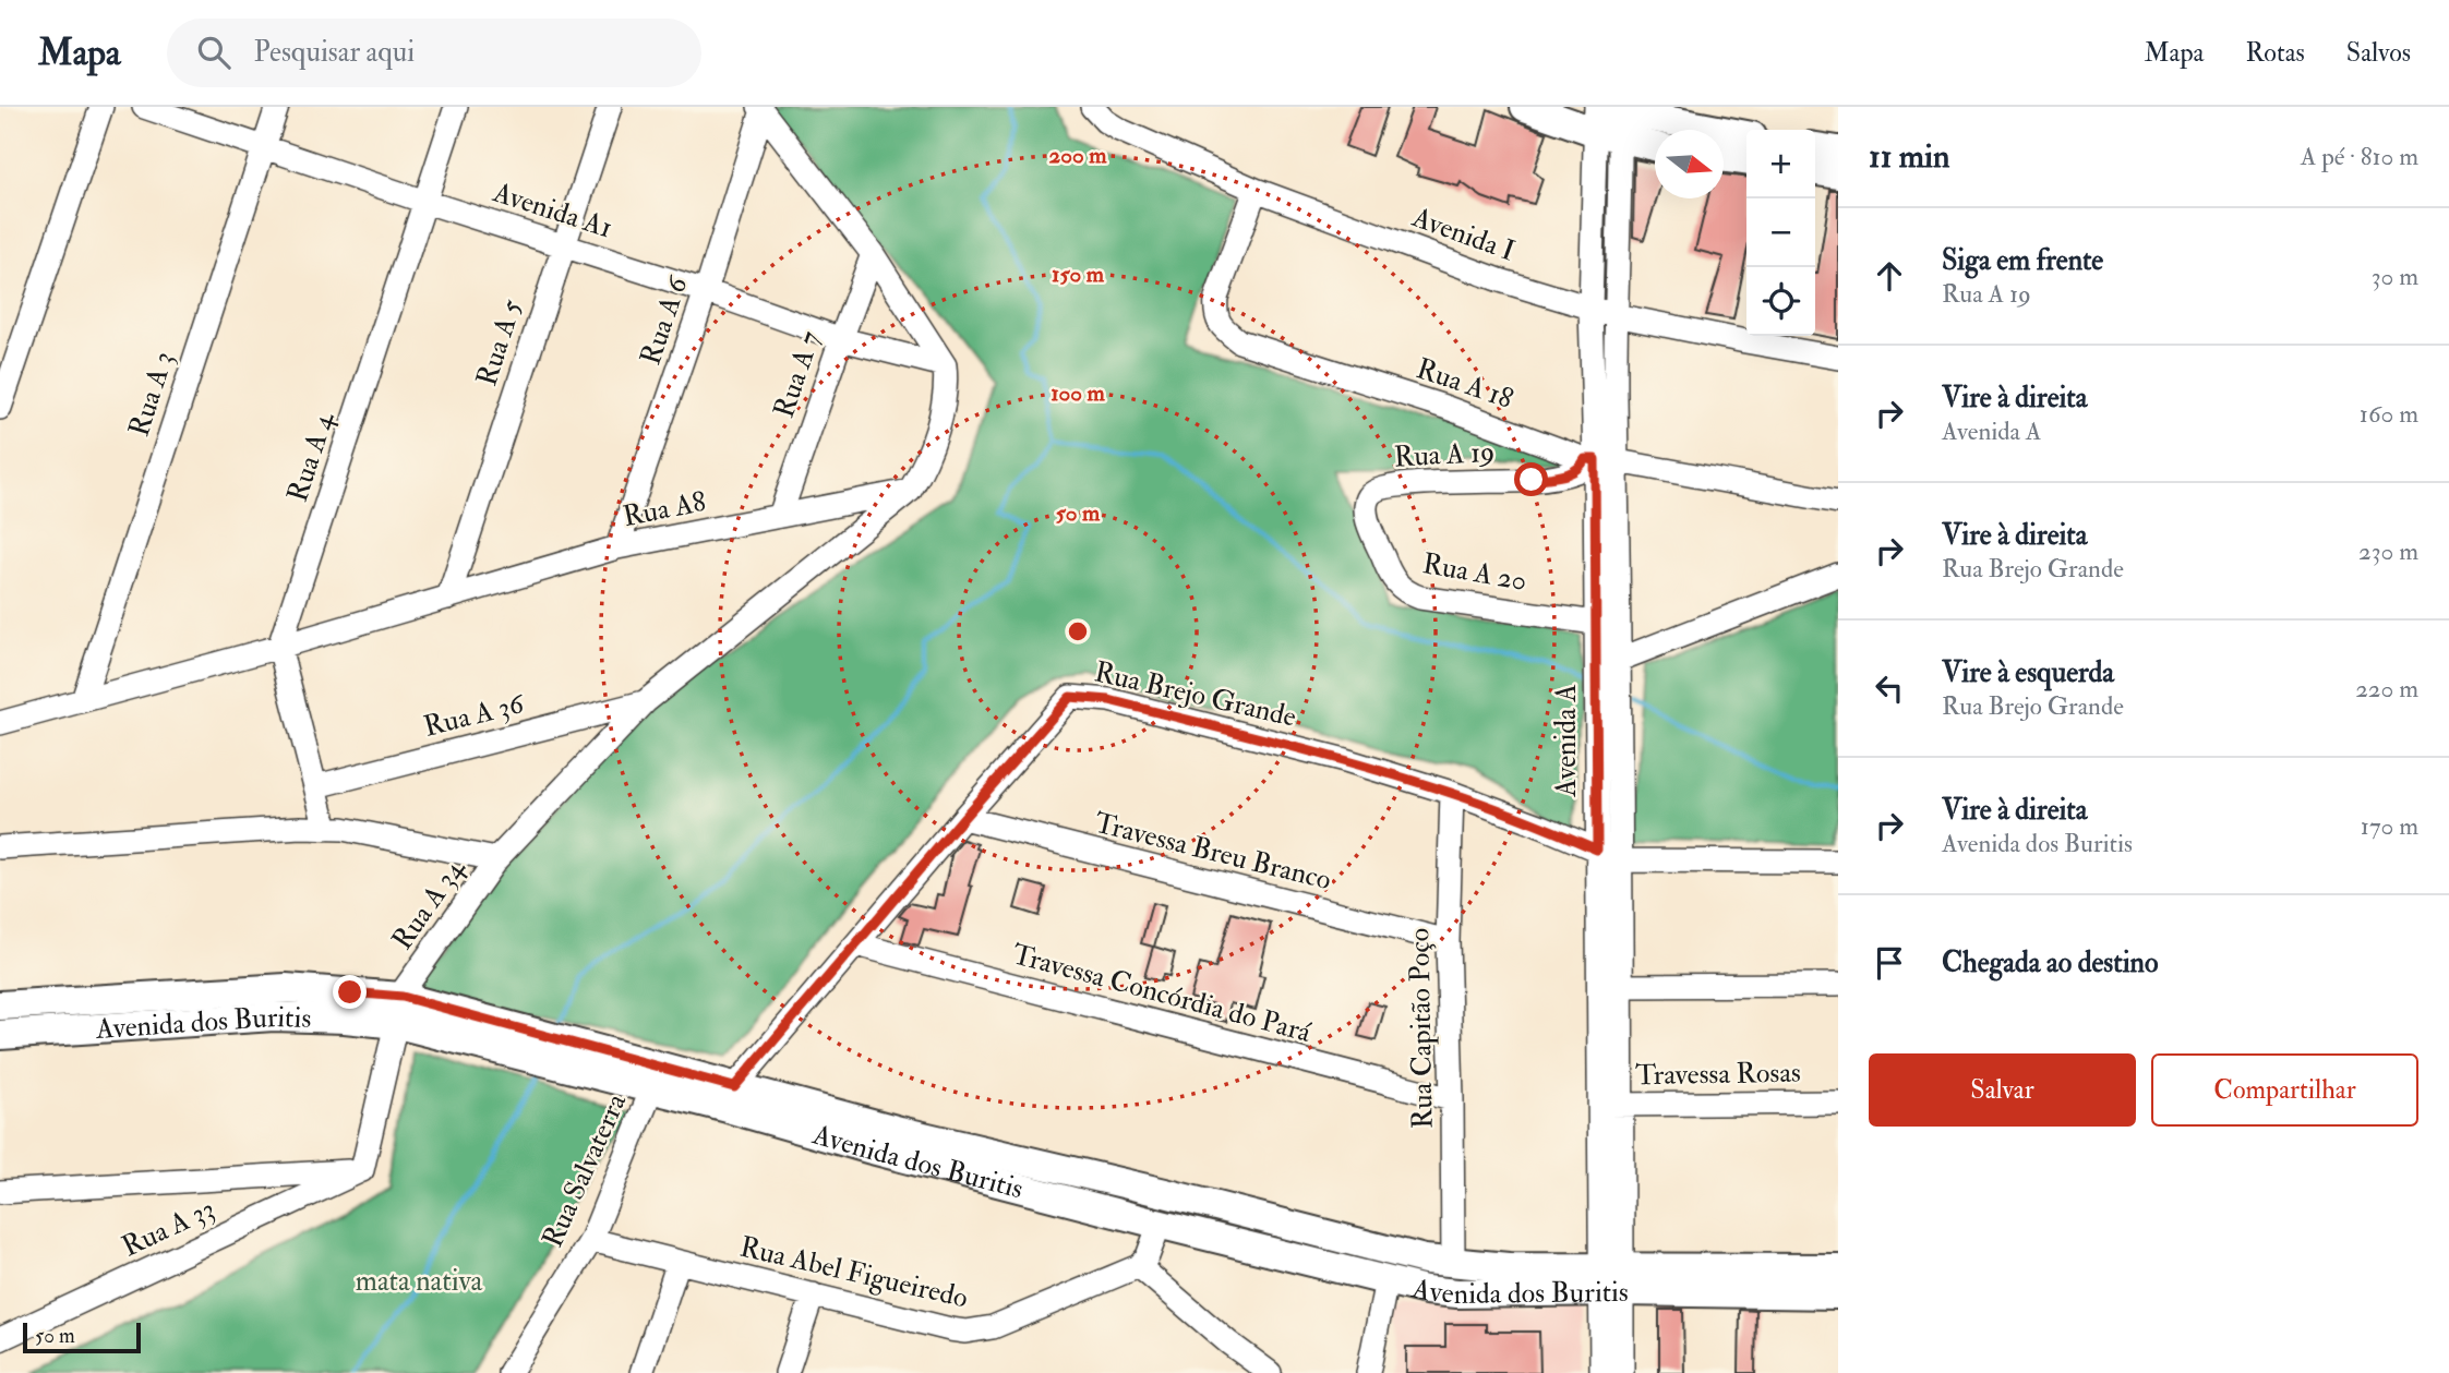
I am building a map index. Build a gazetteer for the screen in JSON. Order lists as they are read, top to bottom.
{
  "streets": {
    "main road": ["Avenida dos Buritis"],
    "street": [
      "Avenida A1",
      "Avenida I",
      "Rua A 6",
      "Rua A 5",
      "Rua A 7",
      "Rua A 18",
      "Rua A 3",
      "Rua A 19",
      "Rua A 4",
      "Rua A8",
      "Rua A 20",
      "Rua Brejo Grande",
      "Rua A 36",
      "Avenida A",
      "Travessa Breu Branco",
      "Rua A 34",
      "Travessa Concórdia do Pará",
      "Rua Capitão Poço",
      "Travessa Rosas",
      "Rua Salvaterra",
      "Rua A 33",
      "Rua Abel Figueiredo"
    ]
  },
  "crossings": [
    ["Avenida A1", "Rua A 6"],
    ["Avenida A1", "Rua A 5"],
    ["Avenida A1", "Rua A 7"],
    ["Avenida A1", "Rua A 3"],
    ["Avenida A1", "Rua A 4"],
    ["Avenida I", "Rua A 18"],
    ["Avenida I", "Avenida A"],
    ["Rua A 6", "Rua A8"],
    ["Rua A 5", "Rua A8"],
    ["Rua A 7", "Rua A8"],
    ["Rua A 18", "Rua A 19"],
    ["Rua A 18", "Avenida A"],
    ["Rua A 3", "Rua A8"],
    ["Rua A 19", "Rua A 20"],
    ["Rua A 19", "Avenida A"],
    ["Rua A 4", "Rua A8"],
    ["Rua A8", "Rua A 34"],
    ["Rua A 20", "Avenida A"],
    ["Rua Brejo Grande", "Avenida A"],
    ["Rua Brejo Grande", "Travessa Breu Branco"],
    ["Rua Brejo Grande", "Travessa Concórdia do Pará"],
    ["Rua Brejo Grande", "Avenida dos Buritis"],
    ["Rua Brejo Grande", "Rua Capitão Poço"],
    ["Rua A 36", "Rua A 34"],
    ["Avenida A", "Avenida dos Buritis"],
    ["Avenida A", "Travessa Rosas"],
    ["Travessa Breu Branco", "Rua Capitão Poço"],
    ["Rua A 34", "Avenida dos Buritis"],
    ["Rua A 34", "Rua A 33"],
    ["Travessa Concórdia do Pará", "Rua Capitão Poço"],
    ["Avenida dos Buritis", "Rua Capitão Poço"],
    ["Avenida dos Buritis", "Rua Salvaterra"],
    ["Rua Salvaterra", "Rua Abel Figueiredo"]
  ],
  "parks": ["mata nativa"],
  "scale_bar": "50 m",
  "north": "right",
  "page": {
    "header": "Mapa",
    "search": "Pesquisar aqui",
    "nav": ["Mapa", "Rotas", "Salvos"],
    "heading": ["11 min", "A pé · 810 m"],
    "map_buttons": ["+", "−"],
    "list": [
      ["Siga em frente", "Rua A 19", "30 m"],
      ["Vire à direita", "Avenida A", "160 m"],
      ["Vire à direita", "Rua Brejo Grande", "230 m"],
      ["Vire à esquerda", "Rua Brejo Grande", "220 m"],
      ["Vire à direita", "Avenida dos Buritis", "170 m"],
      "Chegada ao destino"
    ],
    "buttons": ["Salvar", "Compartilhar"],
    "scale": "50 m"
  },
  "rings": [
    "200 m",
    "150 m",
    "100 m",
    "50 m"
  ]
}
